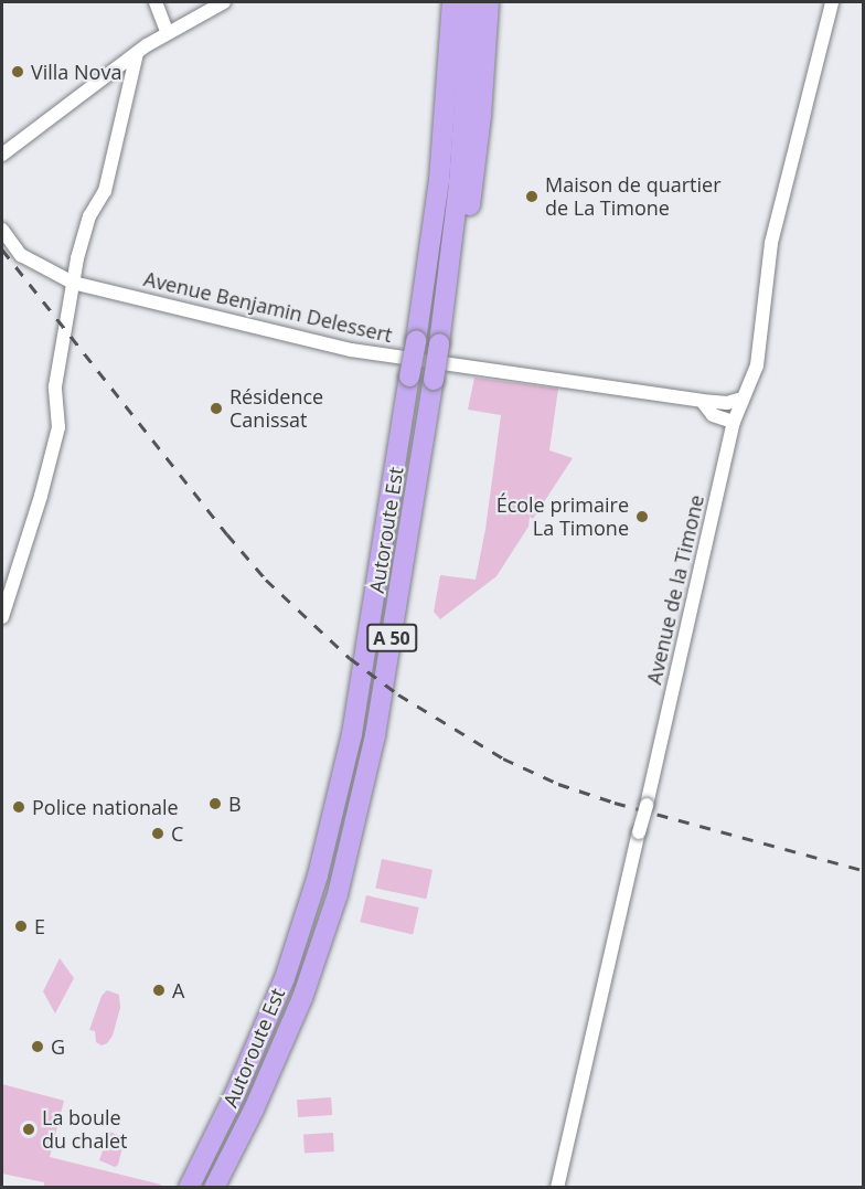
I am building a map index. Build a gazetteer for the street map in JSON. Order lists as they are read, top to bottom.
{
  "streets": {
    "highway": ["Autoroute Est", "A 50"],
    "street": ["Avenue Benjamin Delessert", "Avenue de la Timone"]
  },
  "crossings": [
    ["Avenue Benjamin Delessert", "Avenue de la Timone"]
  ],
  "places": [
    "Villa Nova",
    "Maison de quartier de La Timone",
    "Résidence Canissat",
    "École primaire La Timone",
    "B",
    "Police nationale",
    "C",
    "E",
    "A",
    "G",
    "La boule du chalet"
  ]
}
